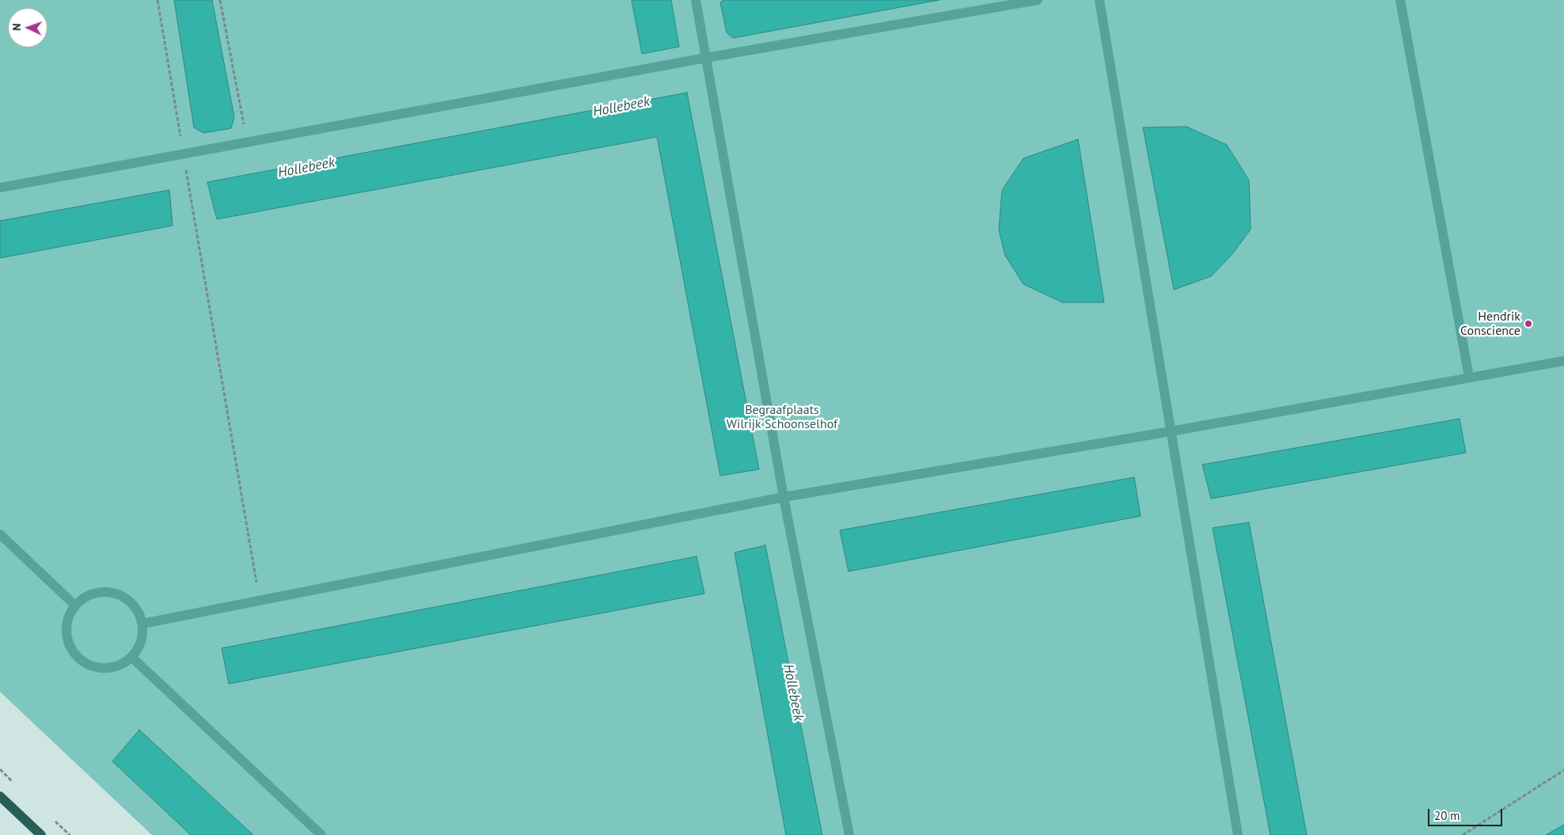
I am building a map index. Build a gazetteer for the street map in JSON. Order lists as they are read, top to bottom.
{
  "water": ["Hollebeek"],
  "parks": ["Begraafplaats Wilrijk Schoonselhof"],
  "places": ["Hendrik Conscience"],
  "scale_bar": "20 m",
  "north": "left"
}
